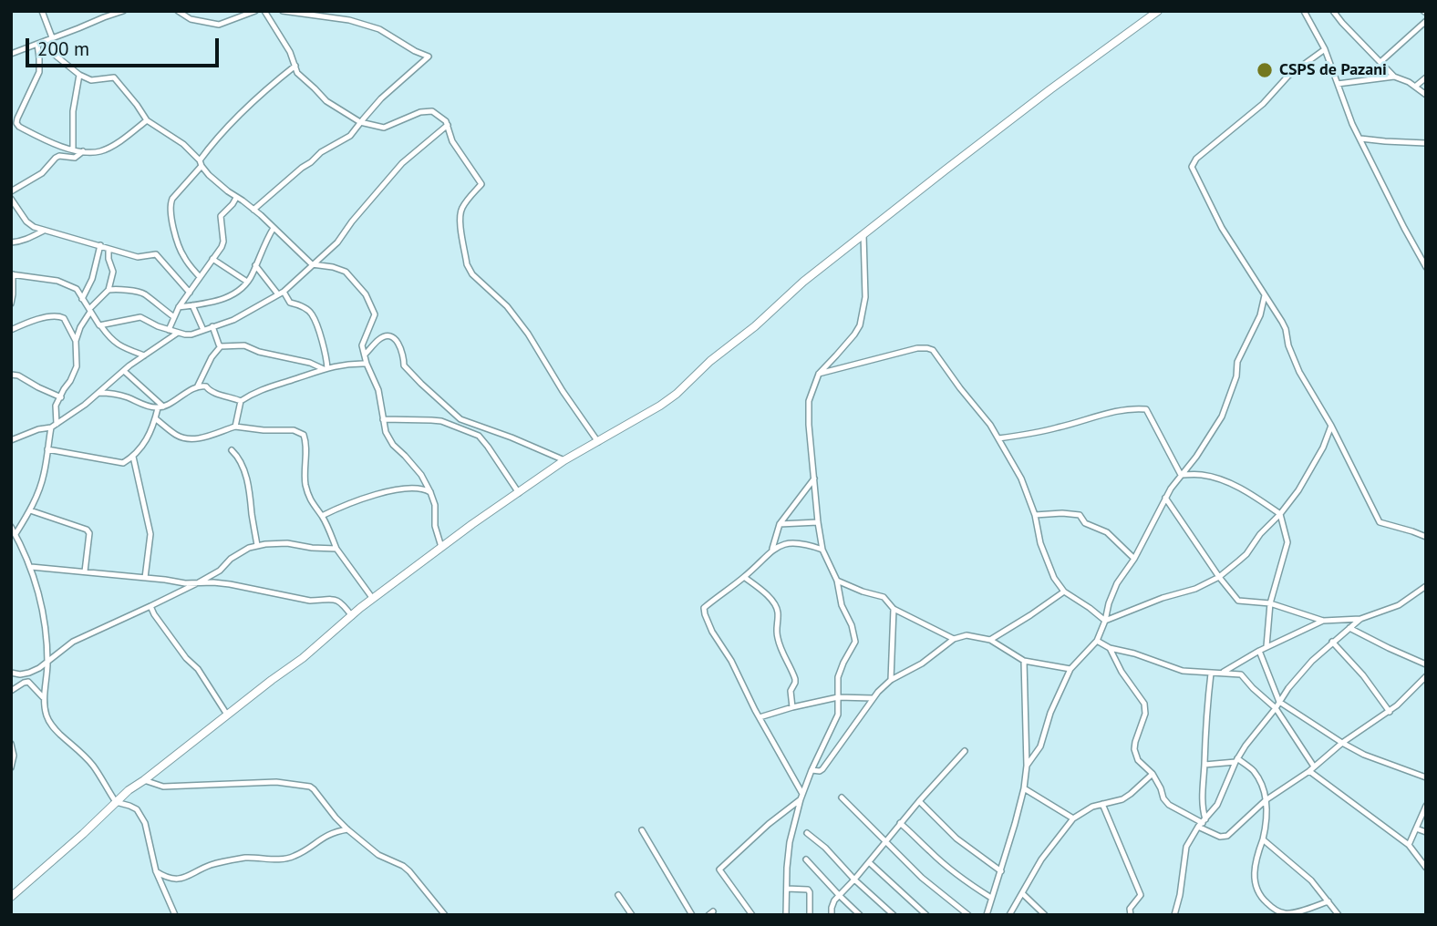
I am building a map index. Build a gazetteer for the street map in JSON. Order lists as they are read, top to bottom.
{
  "places": ["CSPS de Pazani"],
  "scale_bar": "200 m"
}
